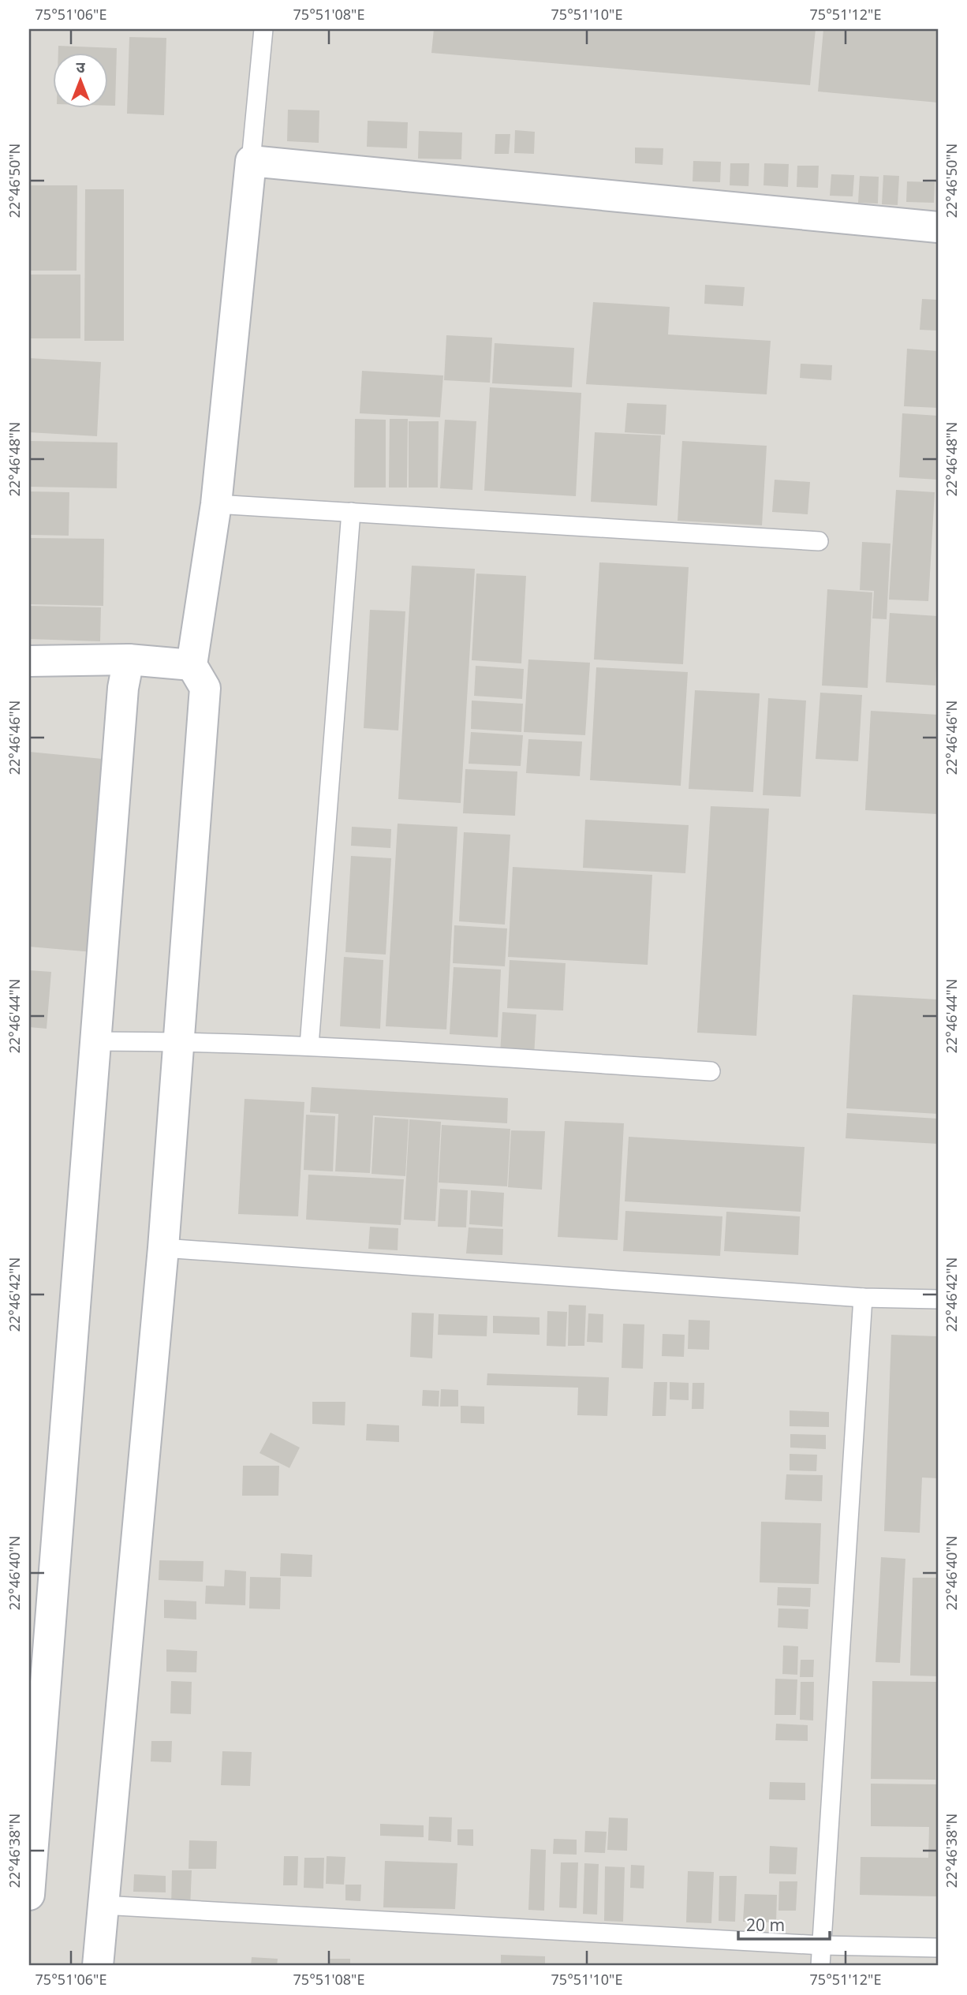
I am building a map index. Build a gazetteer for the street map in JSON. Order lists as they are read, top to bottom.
{
  "scale_bar": "20 m",
  "north": "top",
  "coordinates": [
    "75°51'06\"E",
    "75°51'08\"E",
    "75°51'10\"E",
    "75°51'12\"E",
    "22°46'50\"N",
    "22°46'48\"N",
    "22°46'46\"N",
    "22°46'44\"N",
    "22°46'42\"N",
    "22°46'40\"N",
    "22°46'38\"N"
  ]
}
